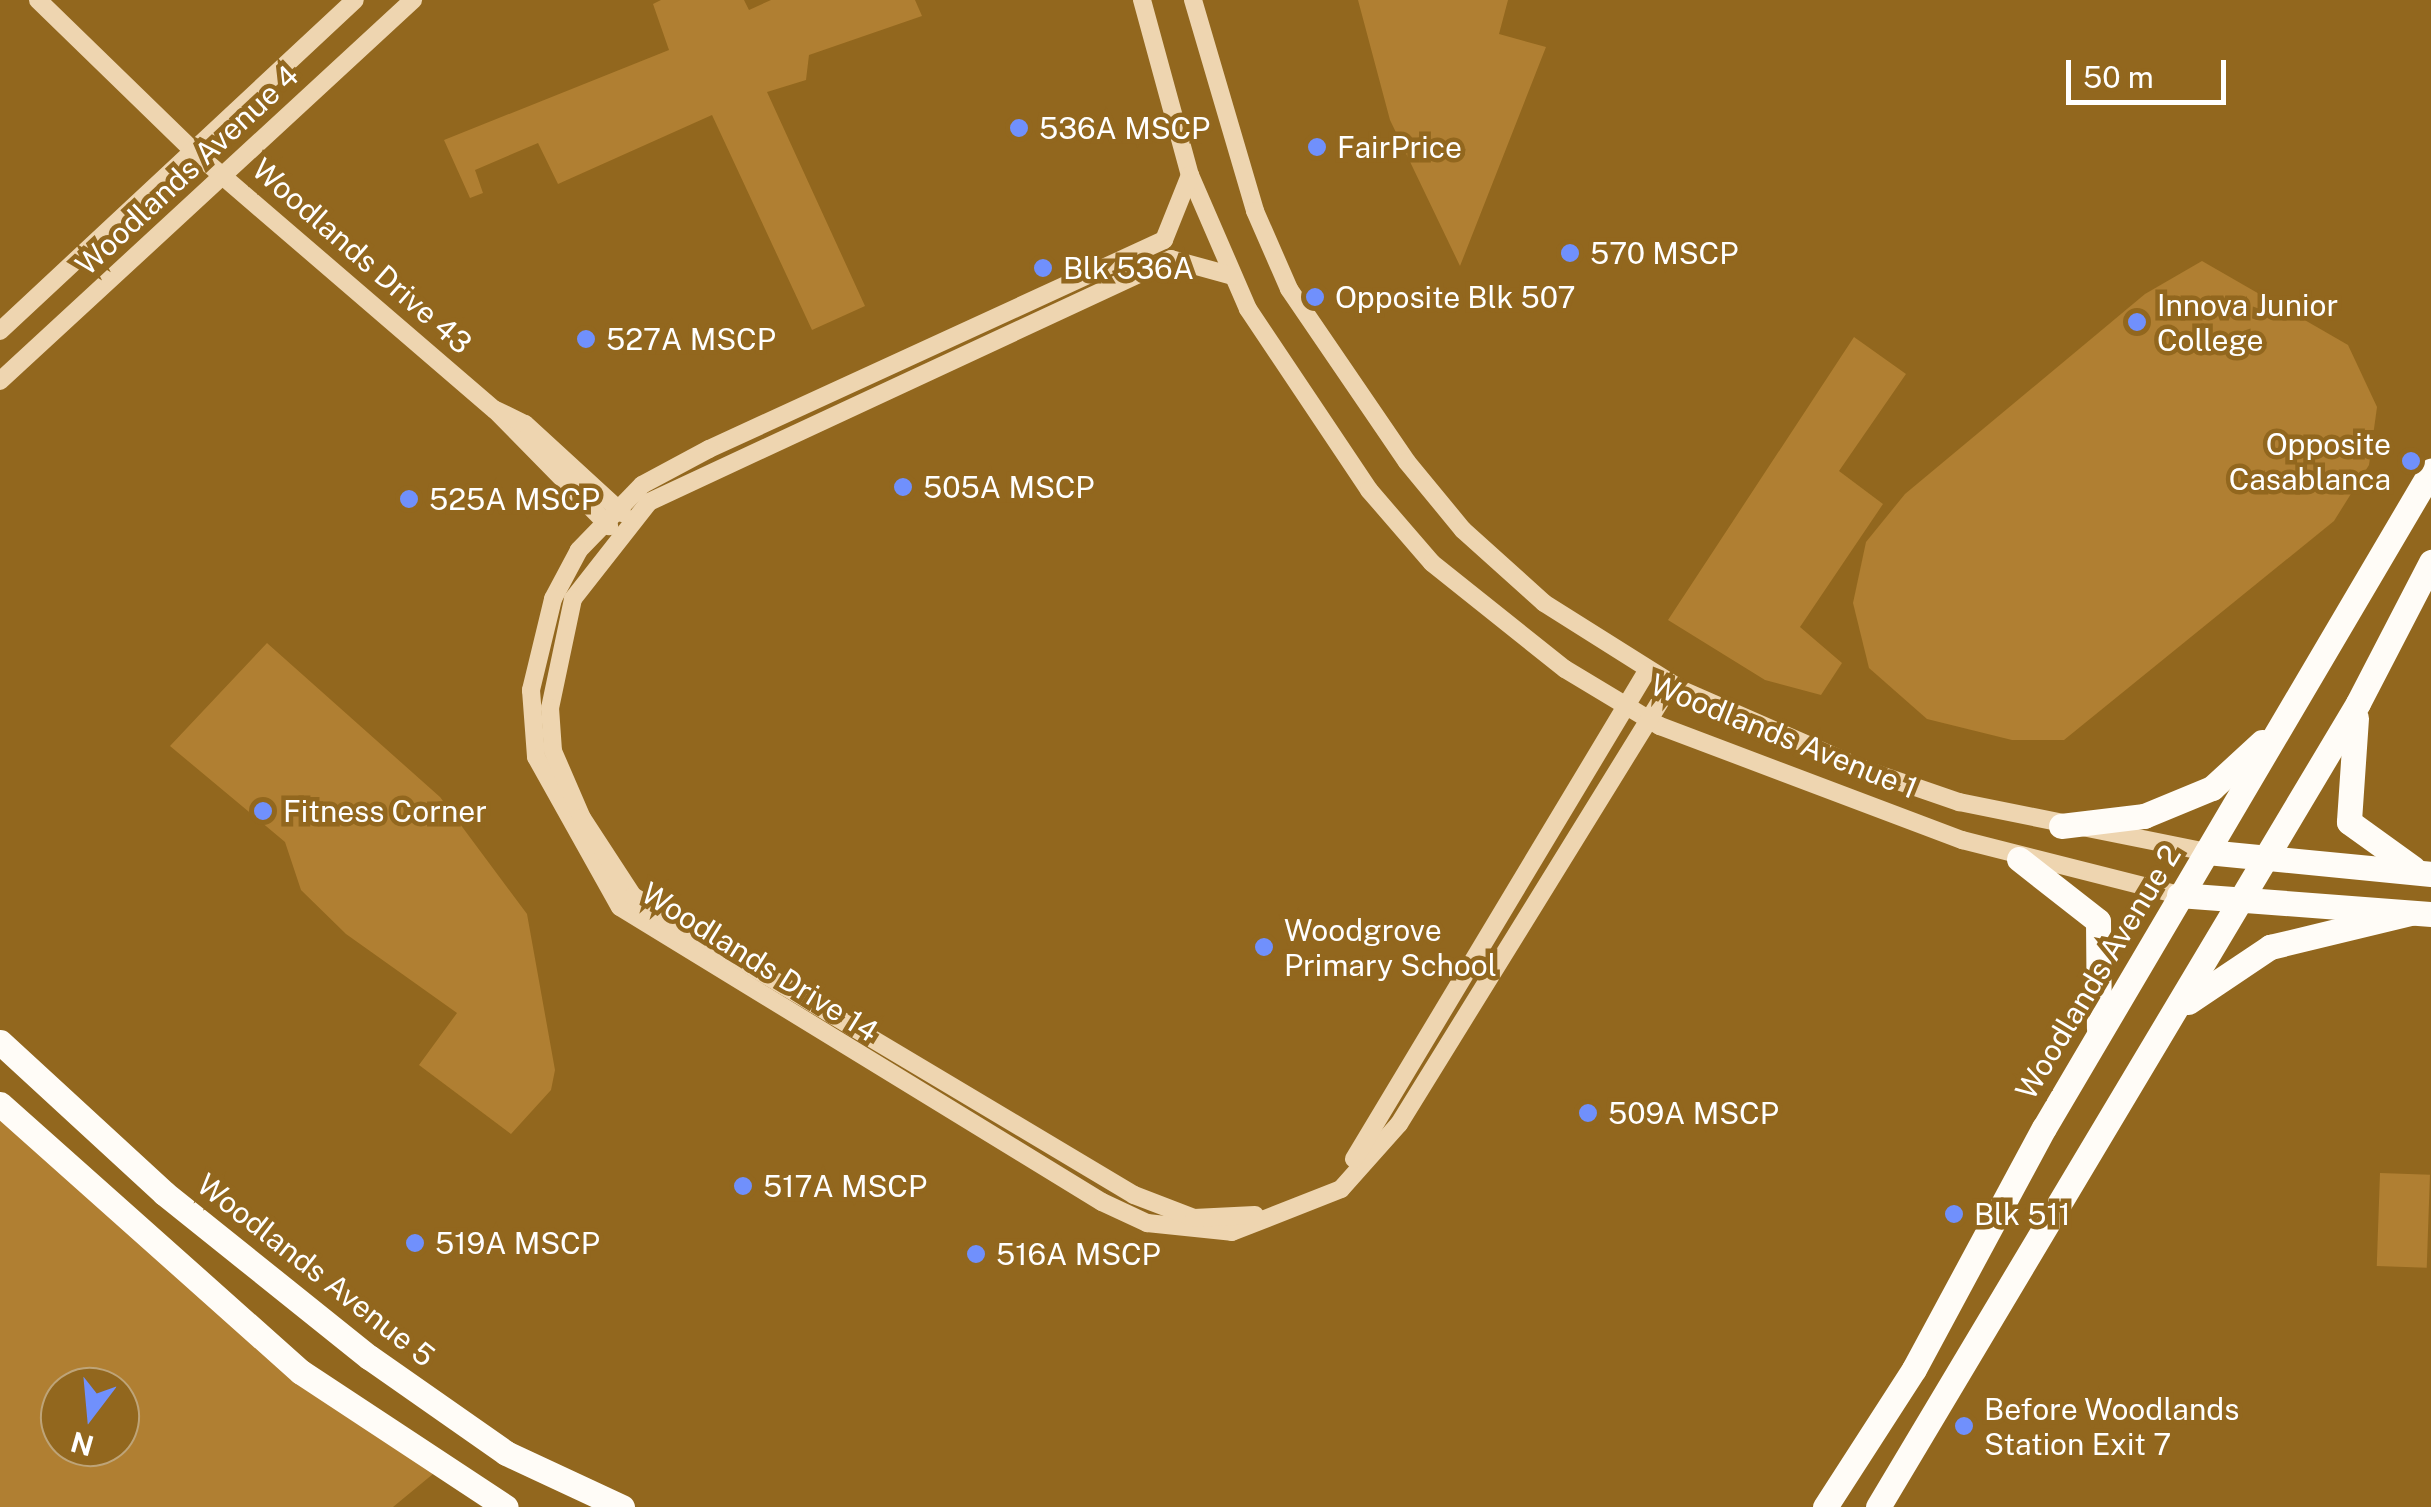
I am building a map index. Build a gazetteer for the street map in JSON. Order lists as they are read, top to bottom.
{
  "streets": {
    "main road": ["Woodlands Avenue 1", "Woodlands Avenue 2", "Woodlands Avenue 5"],
    "street": ["Woodlands Avenue 4", "Woodlands Drive 43", "Woodlands Drive 14"]
  },
  "crossings": [
    ["Woodlands Avenue 4", "Woodlands Drive 43"],
    ["Woodlands Drive 43", "Woodlands Drive 14"],
    ["Woodlands Avenue 1", "Woodlands Drive 14"],
    ["Woodlands Avenue 1", "Woodlands Avenue 2"]
  ],
  "places": [
    "536A MSCP",
    "FairPrice",
    "570 MSCP",
    "Blk 536A",
    "Opposite Blk 507",
    "Innova Junior College",
    "527A MSCP",
    "Opposite Casablanca",
    "505A MSCP",
    "525A MSCP",
    "Fitness Corner",
    "Woodgrove Primary School",
    "509A MSCP",
    "517A MSCP",
    "Blk 511",
    "519A MSCP",
    "516A MSCP",
    "Before Woodlands Station Exit 7"
  ],
  "scale_bar": "50 m",
  "north": "bottom"
}
